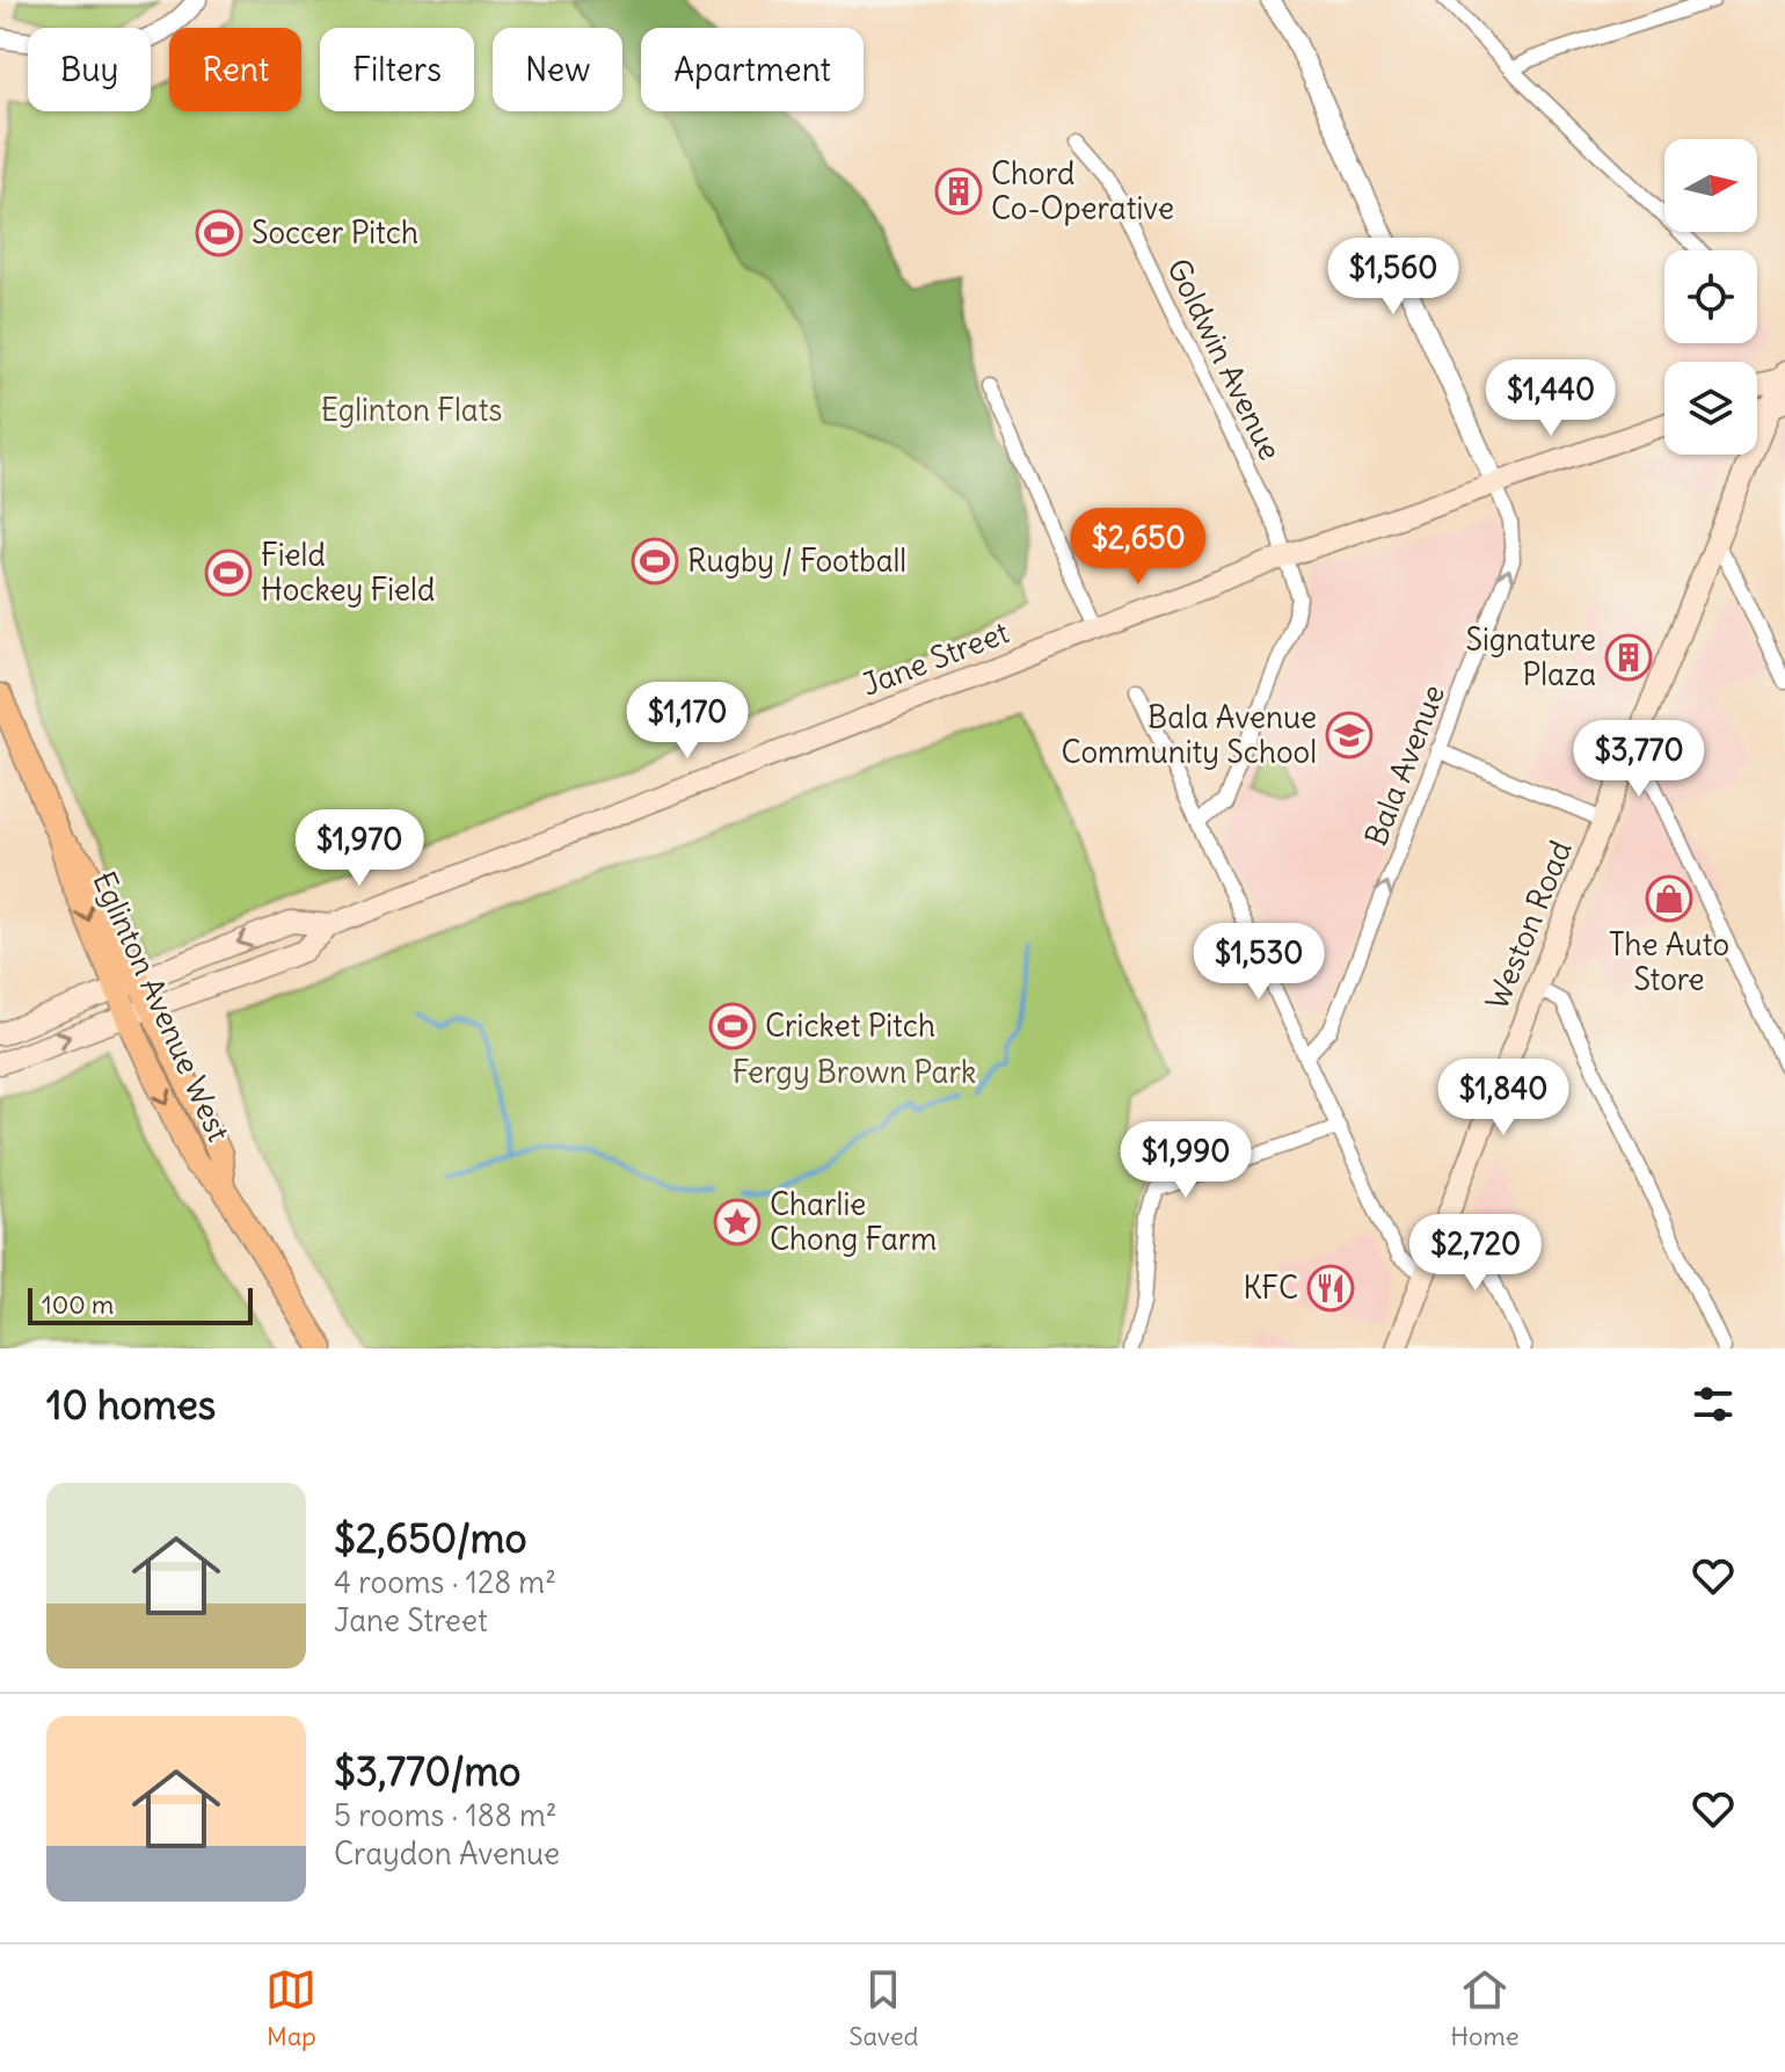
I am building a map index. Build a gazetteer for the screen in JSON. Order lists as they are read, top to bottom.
{
  "streets": {
    "main road": ["Jane Street", "Weston Road", "Eglinton Avenue West"],
    "street": ["Goldwin Avenue", "Bala Avenue"]
  },
  "crossings": [
    ["Goldwin Avenue", "Jane Street"],
    ["Jane Street", "Bala Avenue"],
    ["Jane Street", "Eglinton Avenue West"]
  ],
  "one_way": ["Bala Avenue"],
  "parks": ["Eglinton Flats", "Fergy Brown Park"],
  "places": {
    "building": ["Chord Co-Operative", "Signature Plaza"],
    "sports": [
      "Soccer Pitch",
      "Rugby / Football",
      "Field Hockey Field",
      "Cricket Pitch"
    ],
    "school or university": ["Bala Avenue Community School"],
    "shop": ["The Auto Store"],
    "place": ["Charlie Chong Farm"],
    "restaurant": ["KFC"]
  },
  "scale_bar": "100 m",
  "north": "right",
  "page": {
    "chip": [
      "Buy",
      "Rent",
      "Filters",
      "New",
      "Apartment"
    ],
    "price": [
      "$1,560",
      "$1,440",
      "$2,650",
      "$1,170",
      "$3,770",
      "$1,970",
      "$1,530",
      "$1,840",
      "$1,990",
      "$2,720"
    ],
    "scale": "100 m",
    "heading": "10 homes",
    "list": [
      {
        "name": "$2,650/mo",
        "note": "4 rooms · 128 m² · Jane Street"
      },
      {
        "name": "$3,770/mo",
        "note": "5 rooms · 188 m² · Craydon Avenue"
      }
    ],
    "tabs": ["Map", "Saved", "Home"]
  }
}
